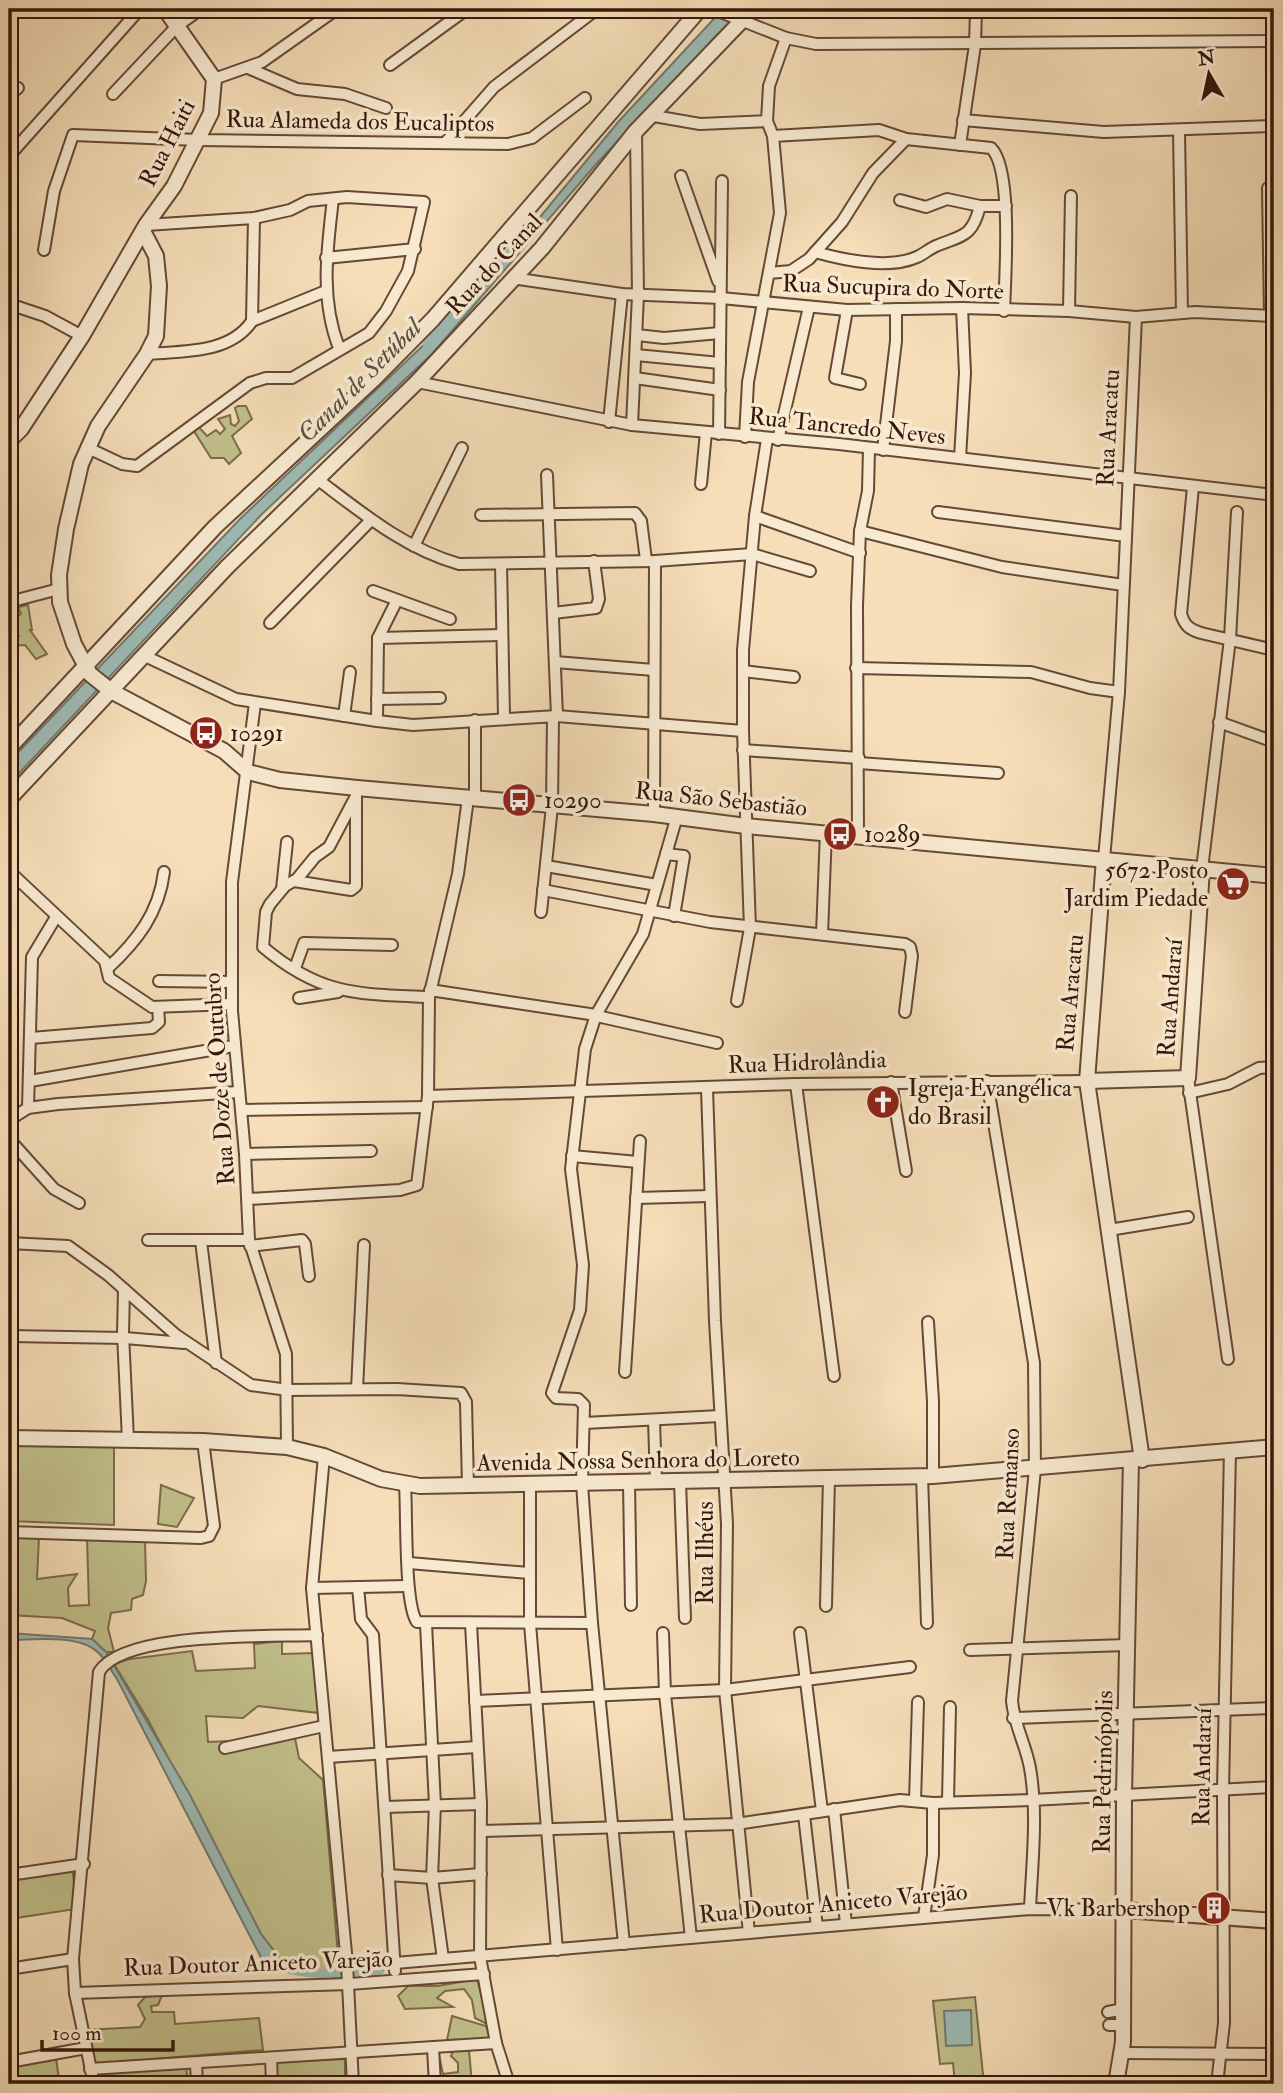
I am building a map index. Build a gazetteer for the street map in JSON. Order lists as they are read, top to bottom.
{
  "streets": {
    "street": [
      "Rua Alameda dos Eucaliptos",
      "Rua Haiti",
      "Rua do Canal",
      "Rua Sucupira do Norte",
      "Rua Tancredo Neves",
      "Rua Aracatu",
      "Rua São Sebastião",
      "Rua Andaraí",
      "Rua Hidrolândia",
      "Rua Doze de Outubro",
      "Avenida Nossa Senhora do Loreto",
      "Rua Remanso",
      "Rua Ilhéus",
      "Rua Pedrinópolis",
      "Rua Doutor Aniceto Varejão"
    ]
  },
  "crossings": [
    ["Rua Alameda dos Eucaliptos", "Rua Haiti"],
    ["Rua do Canal", "Rua Sucupira do Norte"],
    ["Rua do Canal", "Rua Tancredo Neves"],
    ["Rua do Canal", "Rua São Sebastião"],
    ["Rua Sucupira do Norte", "Rua Aracatu"],
    ["Rua Tancredo Neves", "Rua Aracatu"],
    ["Rua Aracatu", "Rua São Sebastião"],
    ["Rua Aracatu", "Rua Hidrolândia"],
    ["Rua Aracatu", "Avenida Nossa Senhora do Loreto"],
    ["Rua Aracatu", "Rua Pedrinópolis"],
    ["Rua São Sebastião", "Rua Andaraí"],
    ["Rua São Sebastião", "Rua Doze de Outubro"],
    ["Rua Andaraí", "Rua Hidrolândia"],
    ["Rua Andaraí", "Avenida Nossa Senhora do Loreto"],
    ["Rua Andaraí", "Rua Doutor Aniceto Varejão"],
    ["Rua Hidrolândia", "Rua Doze de Outubro"],
    ["Rua Hidrolândia", "Rua Remanso"],
    ["Rua Hidrolândia", "Rua Ilhéus"],
    ["Rua Doze de Outubro", "Avenida Nossa Senhora do Loreto"],
    ["Avenida Nossa Senhora do Loreto", "Rua Remanso"],
    ["Avenida Nossa Senhora do Loreto", "Rua Ilhéus"],
    ["Avenida Nossa Senhora do Loreto", "Rua Pedrinópolis"],
    ["Rua Remanso", "Rua Doutor Aniceto Varejão"],
    ["Rua Ilhéus", "Rua Doutor Aniceto Varejão"],
    ["Rua Pedrinópolis", "Rua Doutor Aniceto Varejão"]
  ],
  "water": ["Canal de Setúbal"],
  "places": {
    "bus stop": ["10291", "10290", "10289"],
    "supermarket": ["5672 Posto Jardim Piedade"],
    "church": ["Igreja Evangélica do Brasil"],
    "building": ["Vk Barbershop"]
  },
  "scale_bar": "100 m",
  "north": "top"
}
